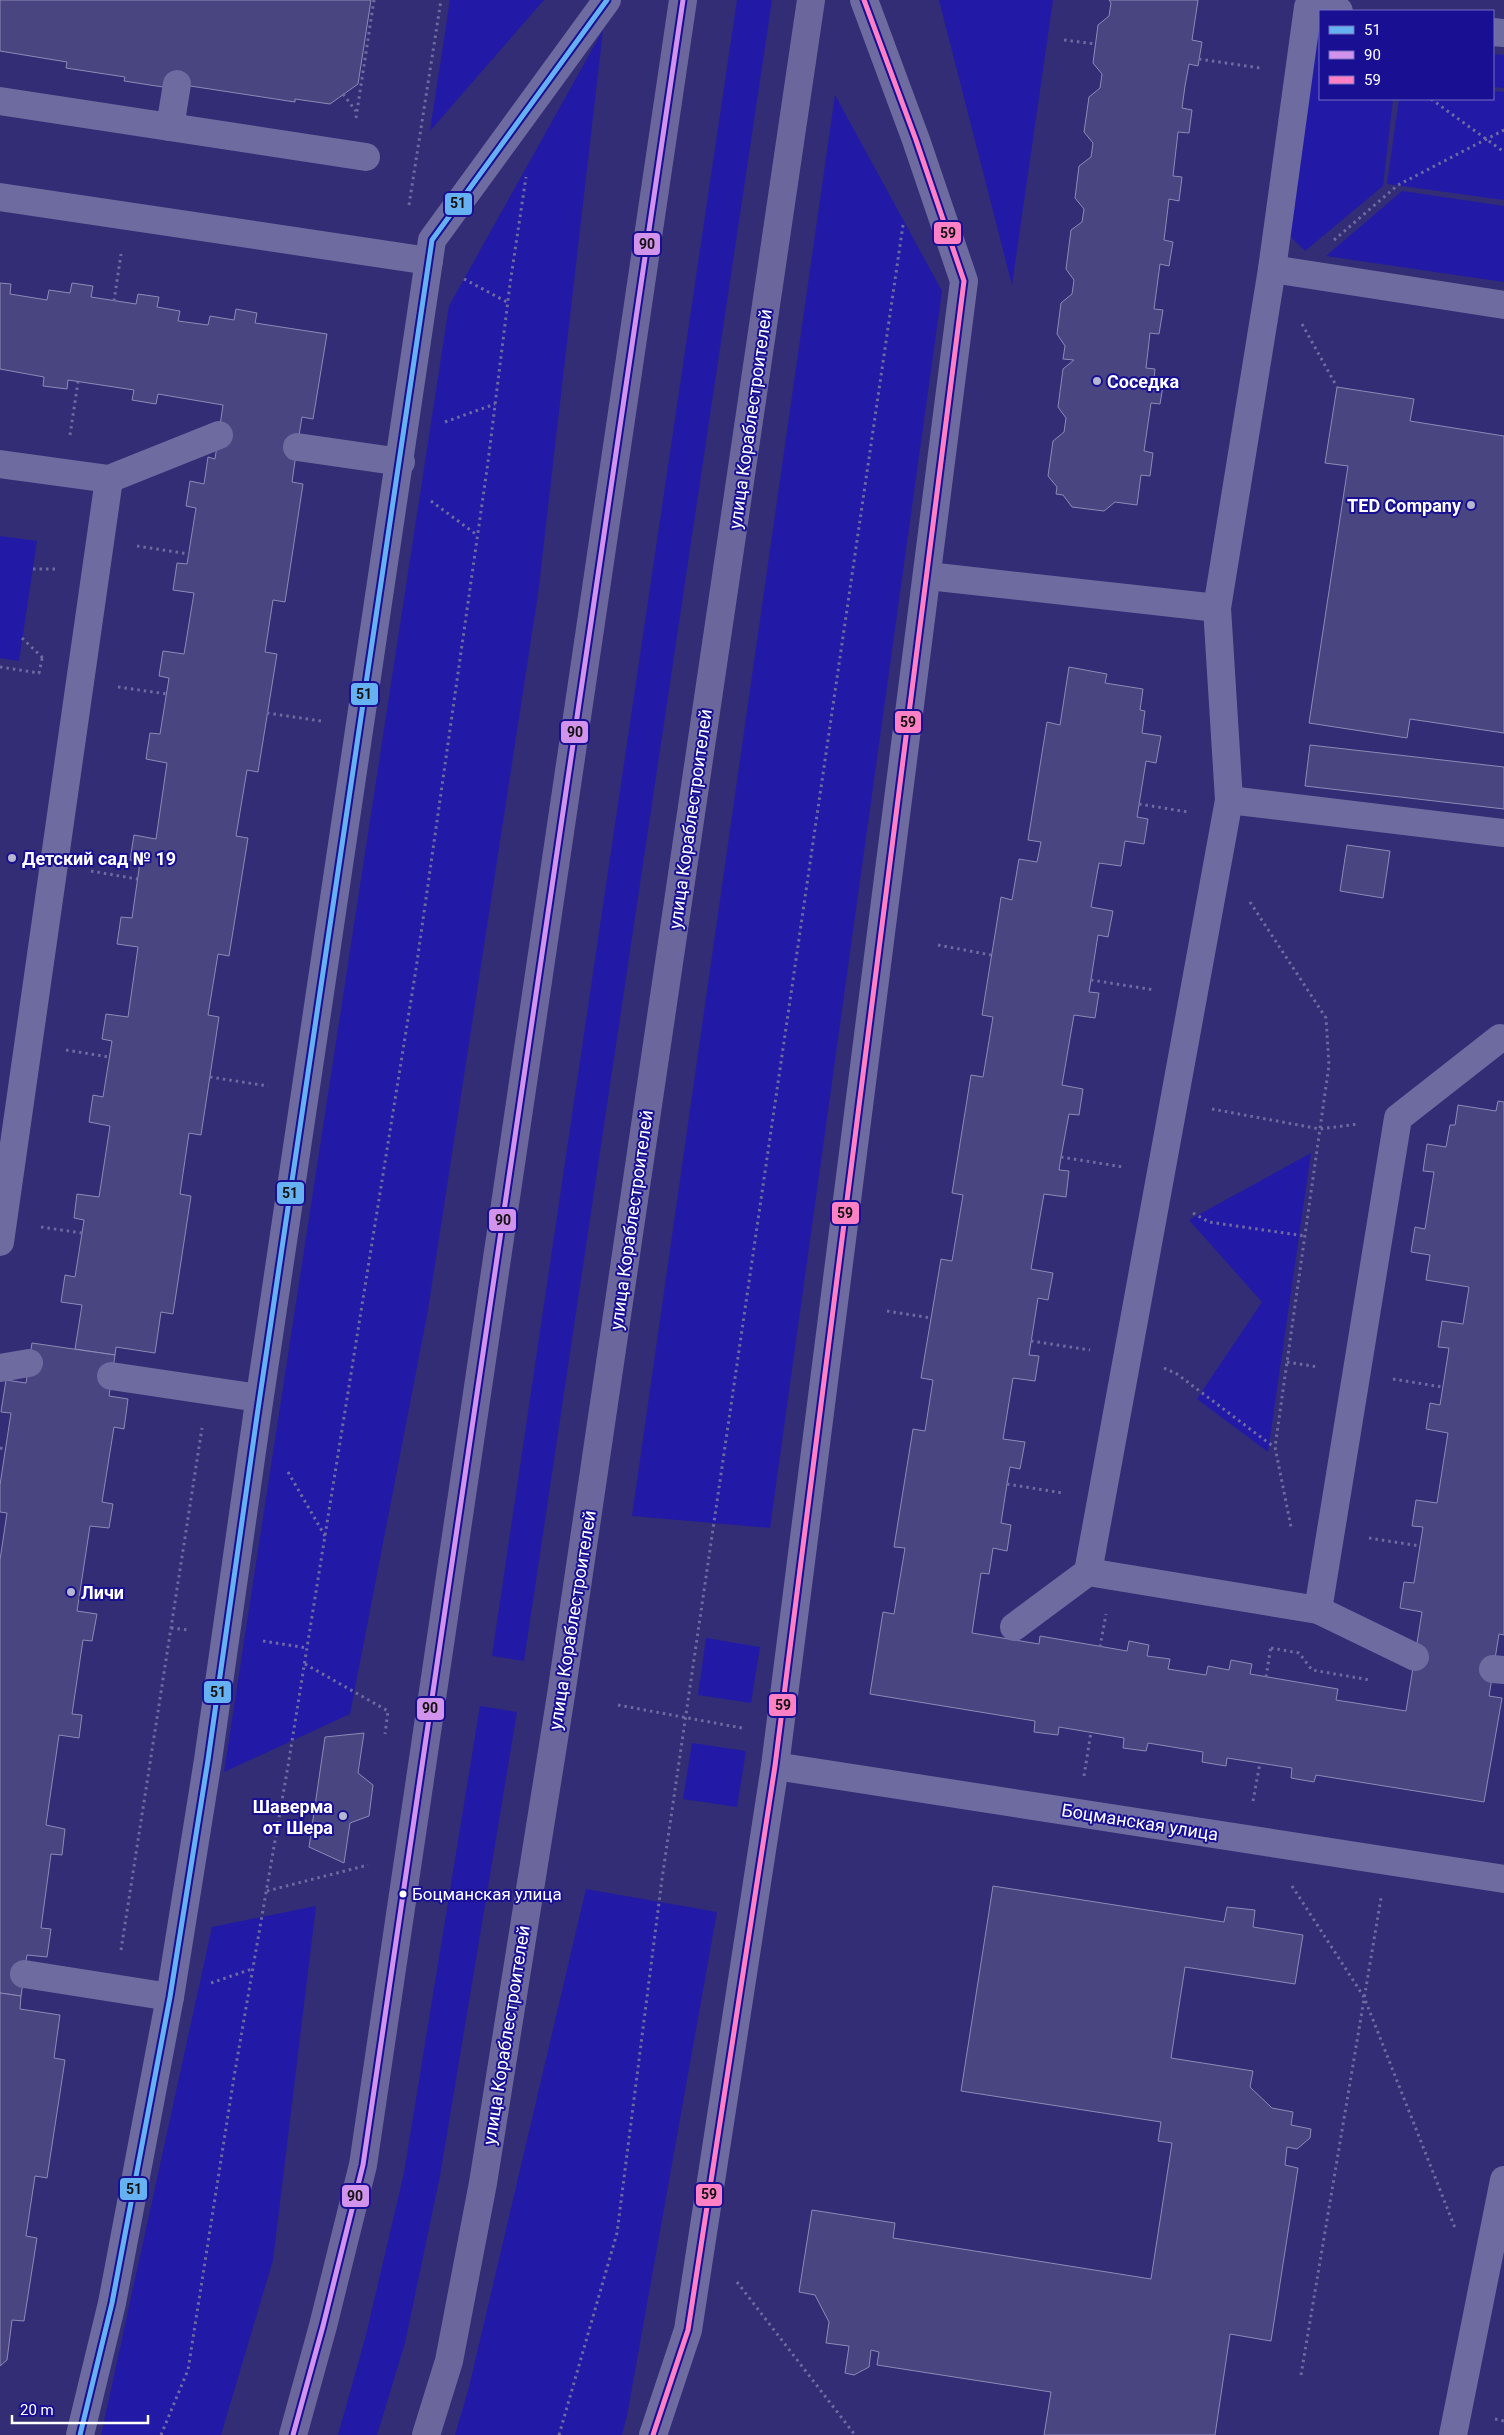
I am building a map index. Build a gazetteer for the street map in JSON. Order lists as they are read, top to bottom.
{
  "streets": {
    "main road": ["улица Кораблестроителей"],
    "street": ["Боцманская улица"]
  },
  "places": [
    "Соседка",
    "TED Company",
    "Детский сад № 19",
    "Личи",
    "Шаверма от Шера",
    "Боцманская улица"
  ],
  "lines": ["transit line 51", "transit line 90", "transit line 59"],
  "legend": ["51", "90", "59"],
  "scale_bar": "20 m"
}
